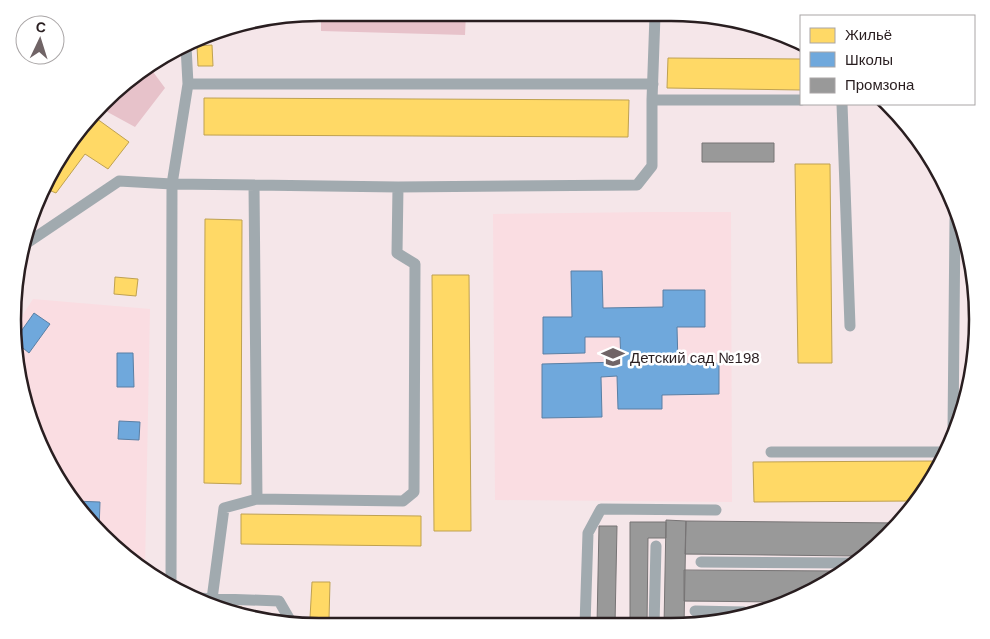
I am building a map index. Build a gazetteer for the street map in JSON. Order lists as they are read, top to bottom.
{
  "places": {
    "school or university": ["Детский сад №198"]
  },
  "legend": ["Жильё", "Школы", "Промзона"],
  "north": "top"
}
